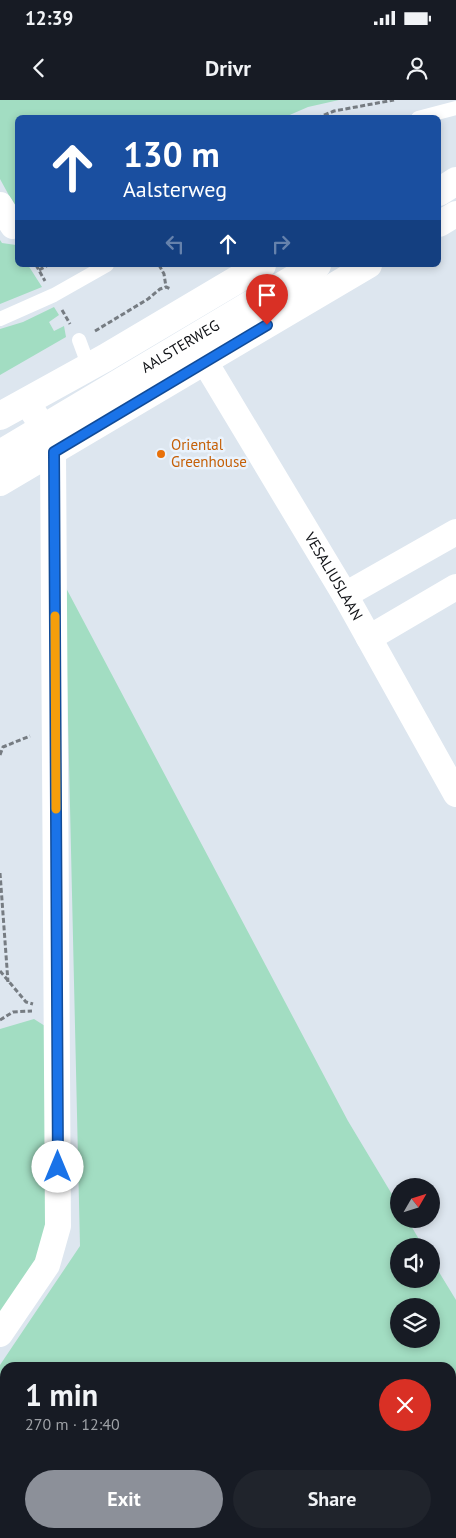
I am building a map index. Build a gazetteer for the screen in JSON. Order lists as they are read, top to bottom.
{
  "streets": {
    "main road": ["AALSTERWEG"],
    "street": ["VESALIUSLAAN"]
  },
  "crossings": [
    ["AALSTERWEG", "VESALIUSLAAN"]
  ],
  "places": ["Oriental Greenhouse"],
  "north": "top right",
  "page": {
    "status": "12:39",
    "header": "Drivr",
    "turn": ["130 m", "Aalsterweg"],
    "heading": ["1 min", "270 m · 12:40"],
    "buttons": ["Exit", "Share"]
  }
}
